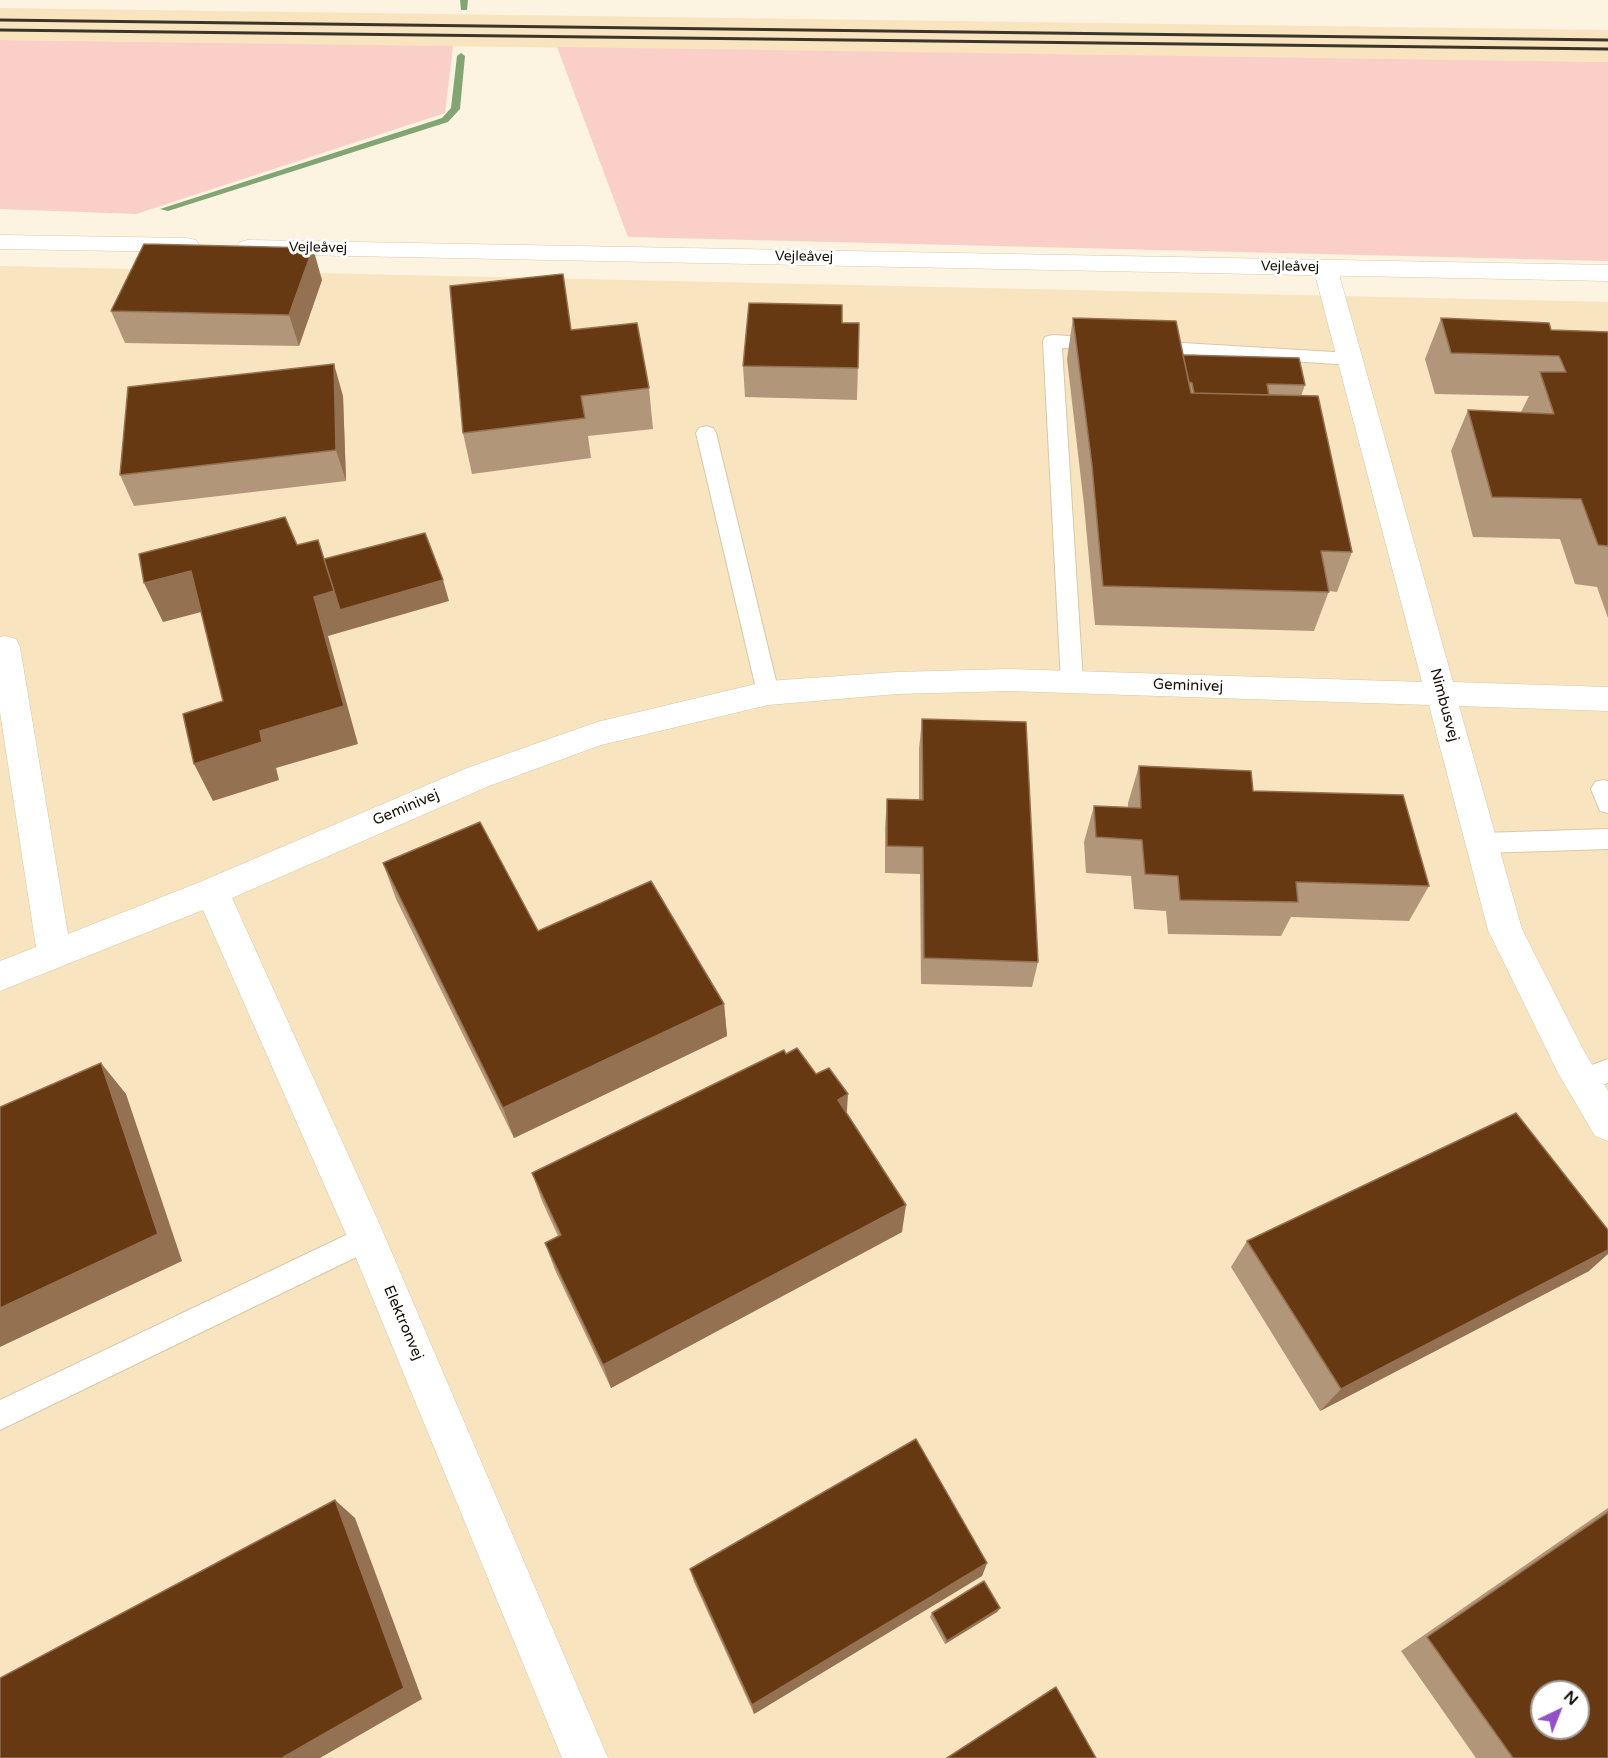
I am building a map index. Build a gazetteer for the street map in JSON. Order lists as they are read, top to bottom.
{
  "streets": {
    "street": [
      "Vejleåvej",
      "Geminivej",
      "Nimbusvej",
      "Elektronvej"
    ]
  },
  "crossings": [
    ["Vejleåvej", "Nimbusvej"],
    ["Geminivej", "Nimbusvej"],
    ["Geminivej", "Elektronvej"]
  ],
  "north": "top right"
}
